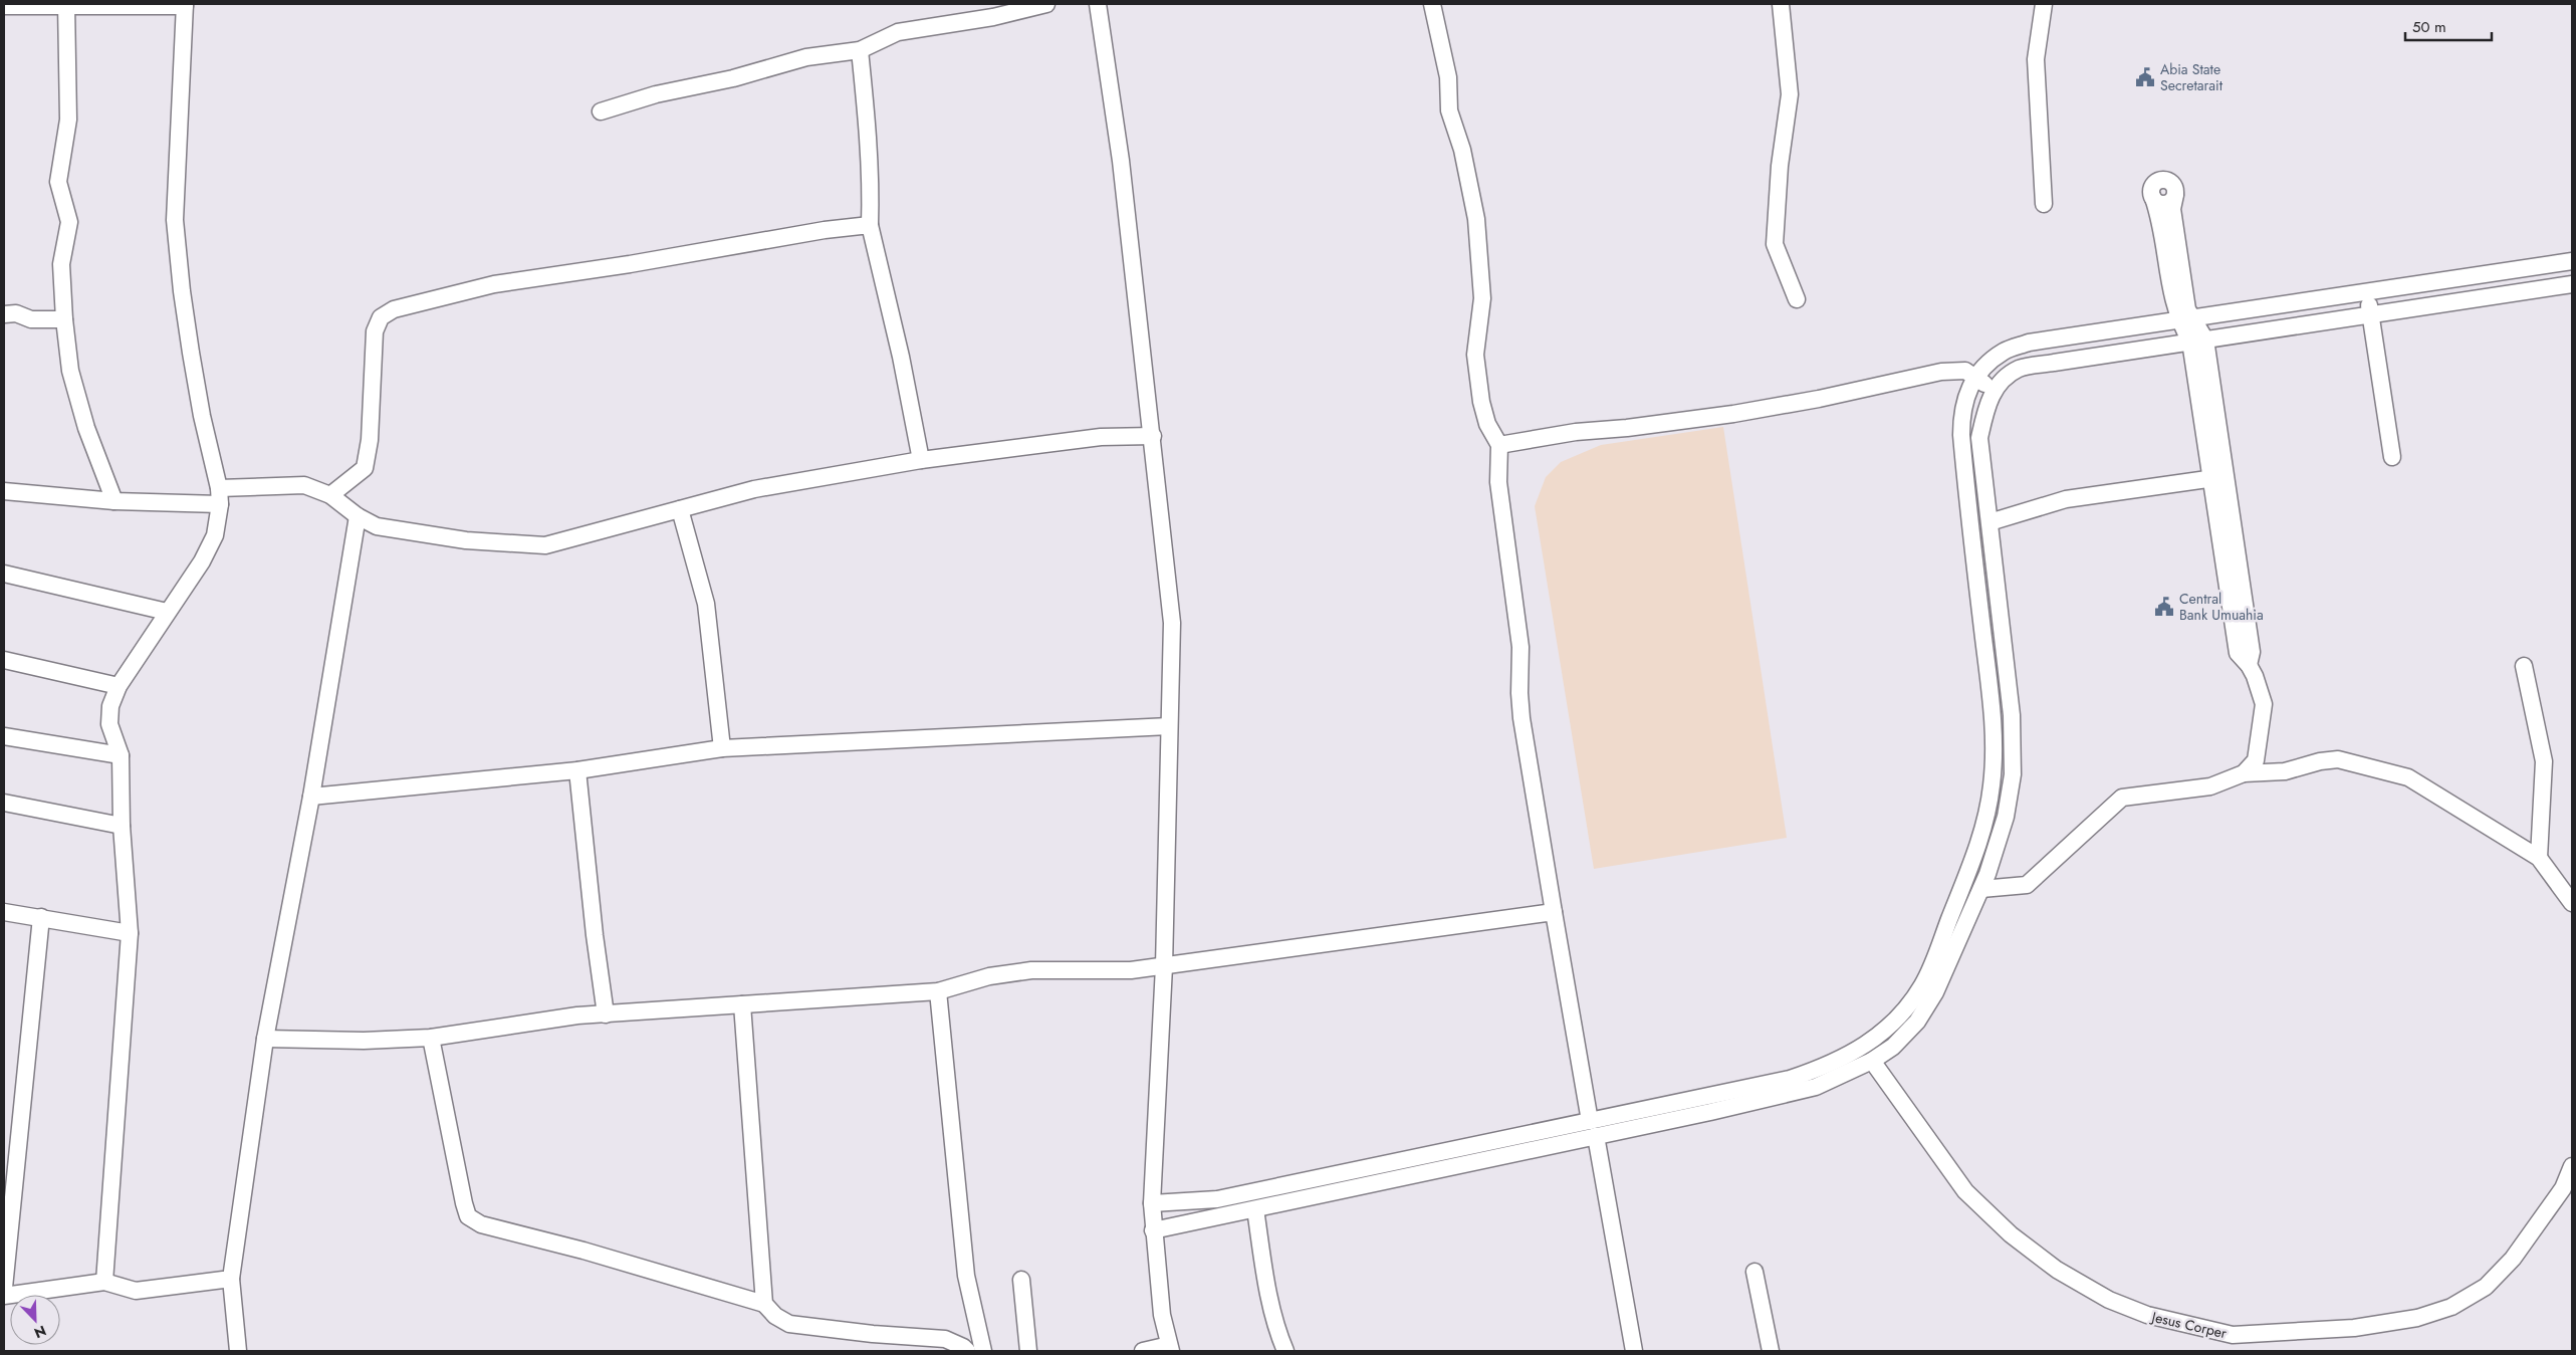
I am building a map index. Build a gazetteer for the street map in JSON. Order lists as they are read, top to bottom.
{
  "streets": {
    "street": ["Jesus Corper"]
  },
  "places": {
    "public building": ["Abia State Secretarait", "Central Bank Umuahia"]
  },
  "scale_bar": "50 m",
  "north": "bottom right"
}
